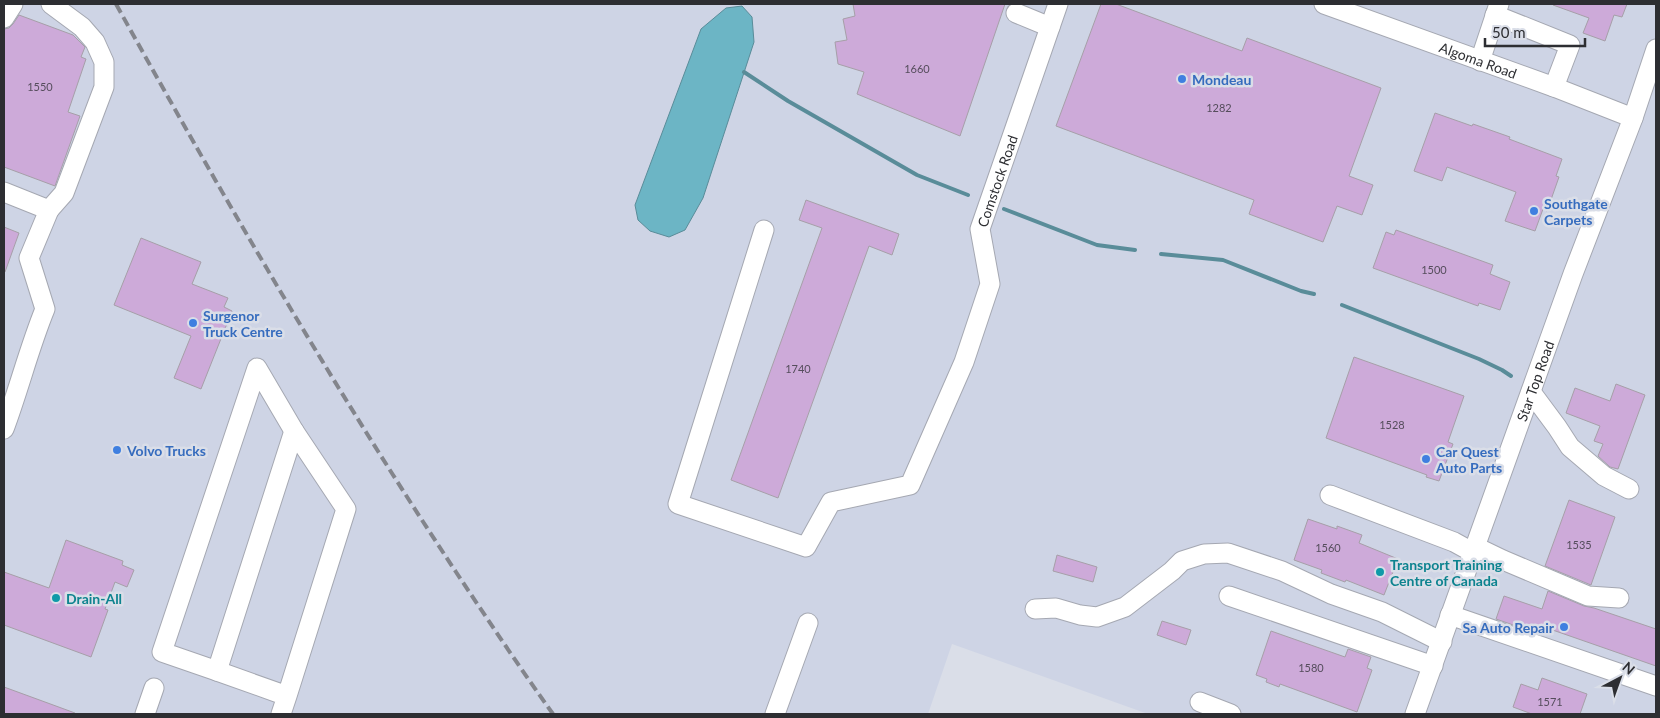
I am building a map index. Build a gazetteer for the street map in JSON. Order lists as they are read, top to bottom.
{
  "streets": {
    "street": ["Algoma Road", "Comstock Road", "Star Top Road"]
  },
  "crossings": [
    ["Algoma Road", "Star Top Road"]
  ],
  "places": [
    "Mondeau",
    "Southgate Carpets",
    "Surgenor Truck Centre",
    "Volvo Trucks",
    "Car Quest Auto Parts",
    "Transport Training Centre of Canada",
    "Drain-All",
    "Sa Auto Repair"
  ],
  "house_numbers": [
    "1660",
    "1550",
    "1282",
    "1500",
    "1740",
    "1528",
    "1535",
    "1560",
    "1580",
    "1571"
  ],
  "scale_bar": "50 m",
  "north": "top right"
}
